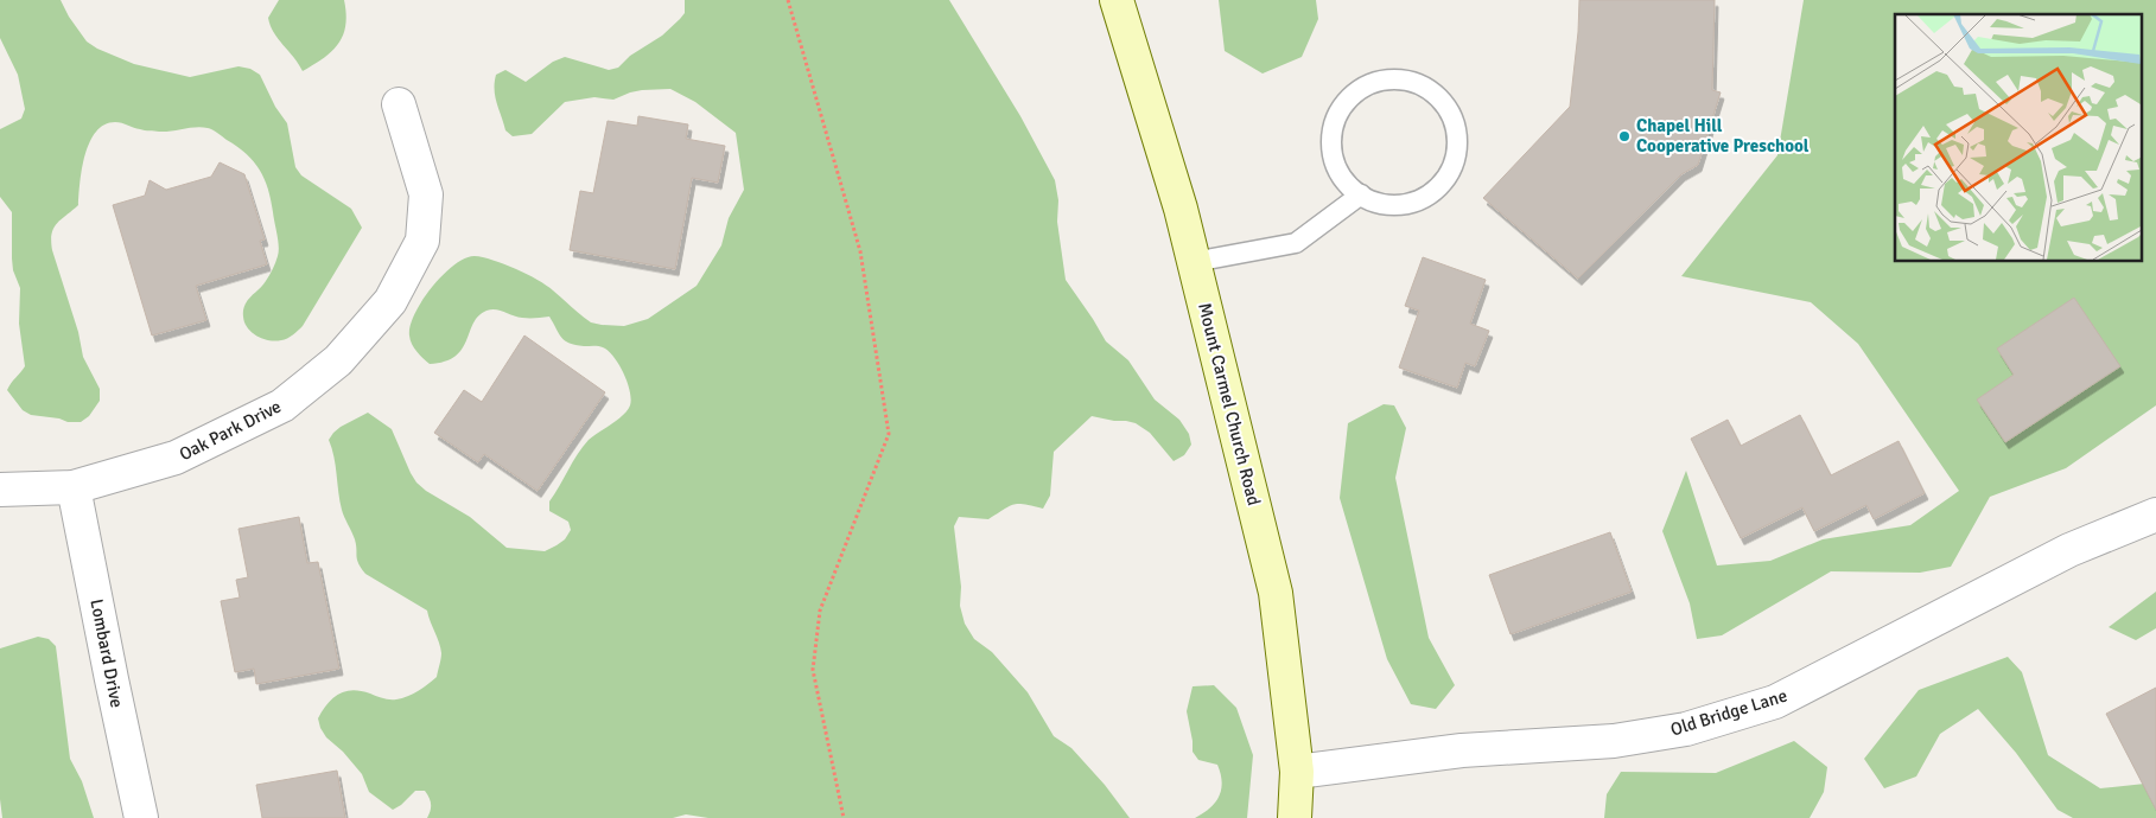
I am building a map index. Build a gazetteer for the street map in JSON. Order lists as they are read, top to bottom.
{
  "streets": {
    "main road": ["Mount Carmel Church Road"],
    "street": ["Oak Park Drive", "Lombard Drive", "Old Bridge Lane"]
  },
  "crossings": [
    ["Mount Carmel Church Road", "Old Bridge Lane"],
    ["Oak Park Drive", "Lombard Drive"]
  ],
  "places": ["Chapel Hill Cooperative Preschool"]
}
